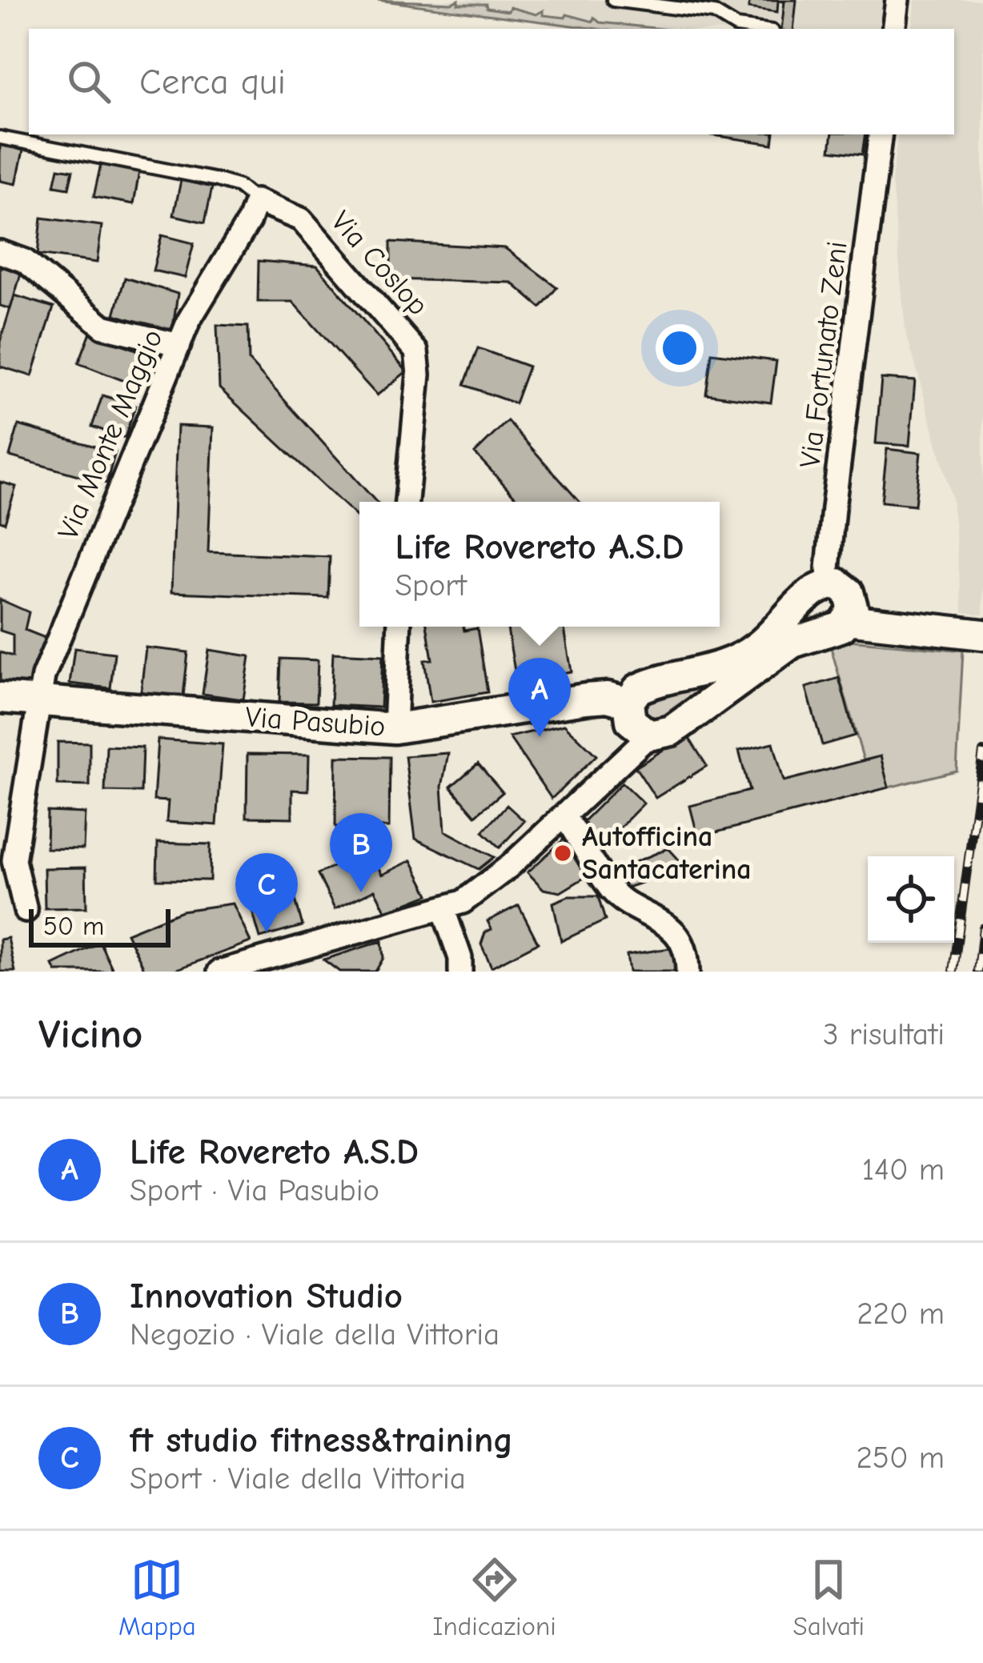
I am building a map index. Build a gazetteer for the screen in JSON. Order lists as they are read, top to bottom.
{
  "streets": {
    "street": [
      "Via Coslop",
      "Via Fortunato Zeni",
      "Via Monte Maggio",
      "Via Pasubio"
    ]
  },
  "crossings": [
    ["Via Coslop", "Via Monte Maggio"],
    ["Via Monte Maggio", "Via Pasubio"]
  ],
  "places": ["Autofficina Santacaterina"],
  "scale_bar": "50 m",
  "page": {
    "search": "Cerca qui",
    "popup": ["Life Rovereto A.S.D", "Sport"],
    "pins": ["A", "B", "C"],
    "scale": "50 m",
    "heading": ["Vicino", "3 risultati"],
    "list": [
      {
        "mark": "A",
        "name": "Life Rovereto A.S.D",
        "note": "Sport · Via Pasubio",
        "value": "140 m"
      },
      {
        "mark": "B",
        "name": "Innovation Studio",
        "note": "Negozio · Viale della Vittoria",
        "value": "220 m"
      },
      {
        "mark": "C",
        "name": "ft studio fitness&training",
        "note": "Sport · Viale della Vittoria",
        "value": "250 m"
      }
    ],
    "nav": ["Mappa", "Indicazioni", "Salvati"]
  }
}
